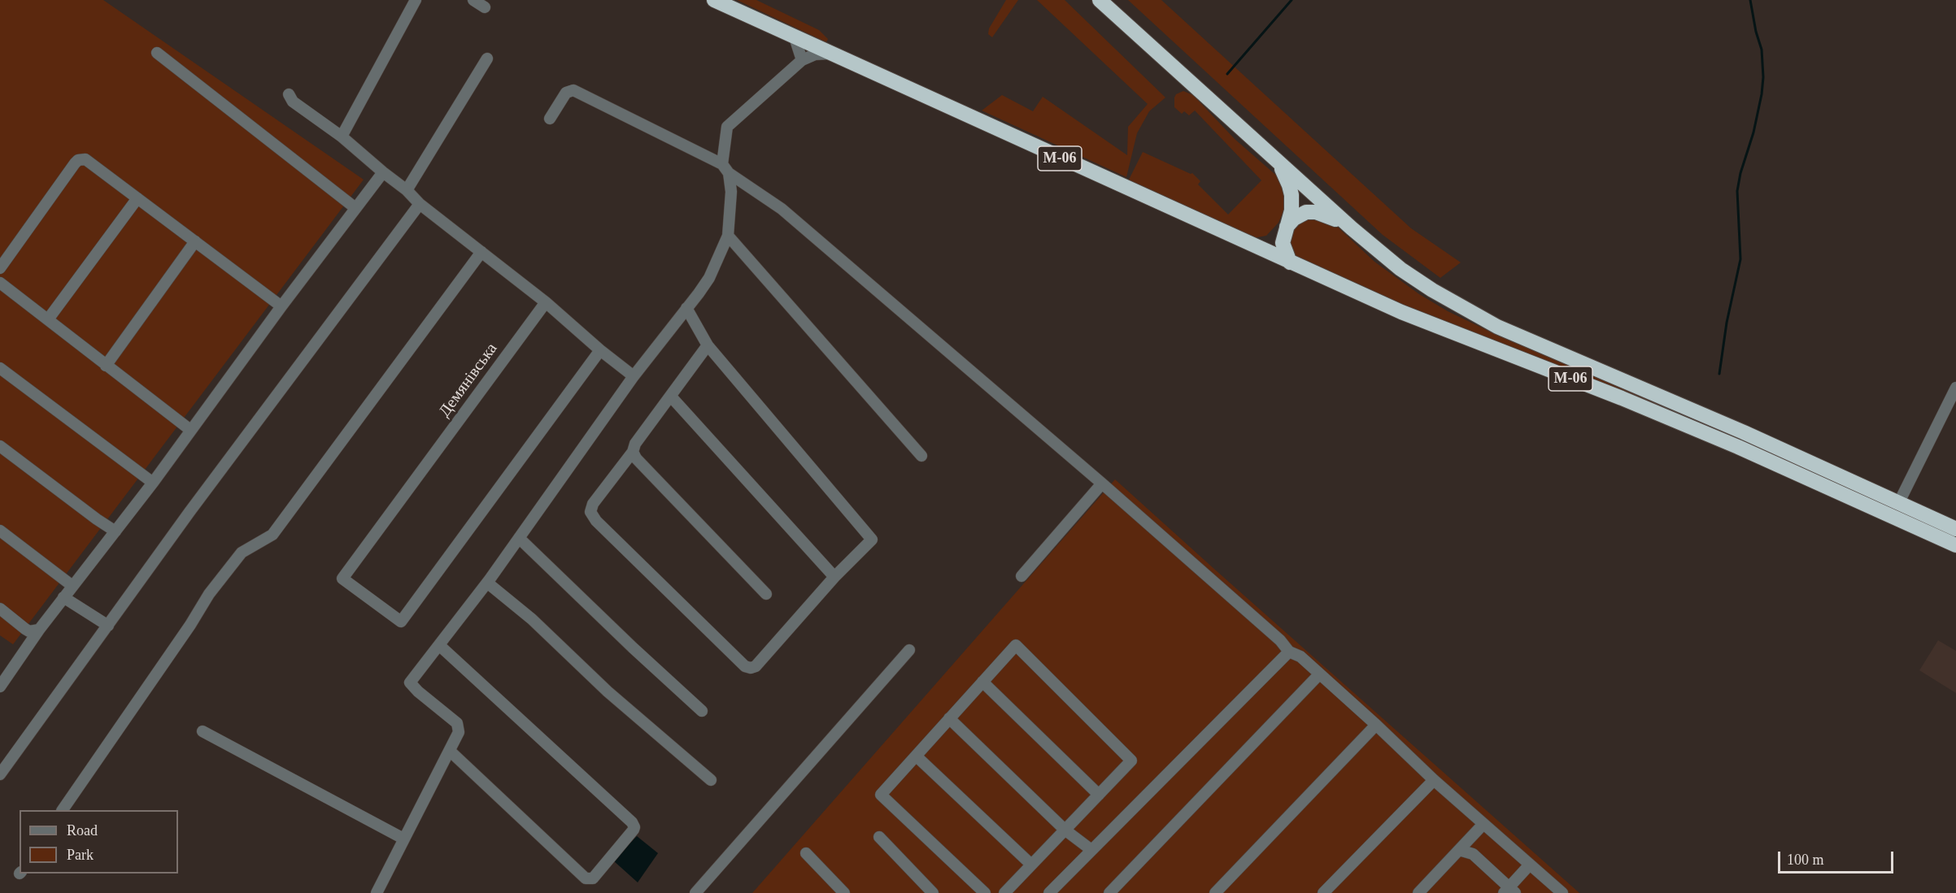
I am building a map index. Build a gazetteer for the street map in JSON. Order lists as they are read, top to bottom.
{
  "streets": {
    "highway": ["М-06"],
    "street": ["Демянівська"]
  },
  "legend": ["Road", "Park"],
  "scale_bar": "100 m"
}
